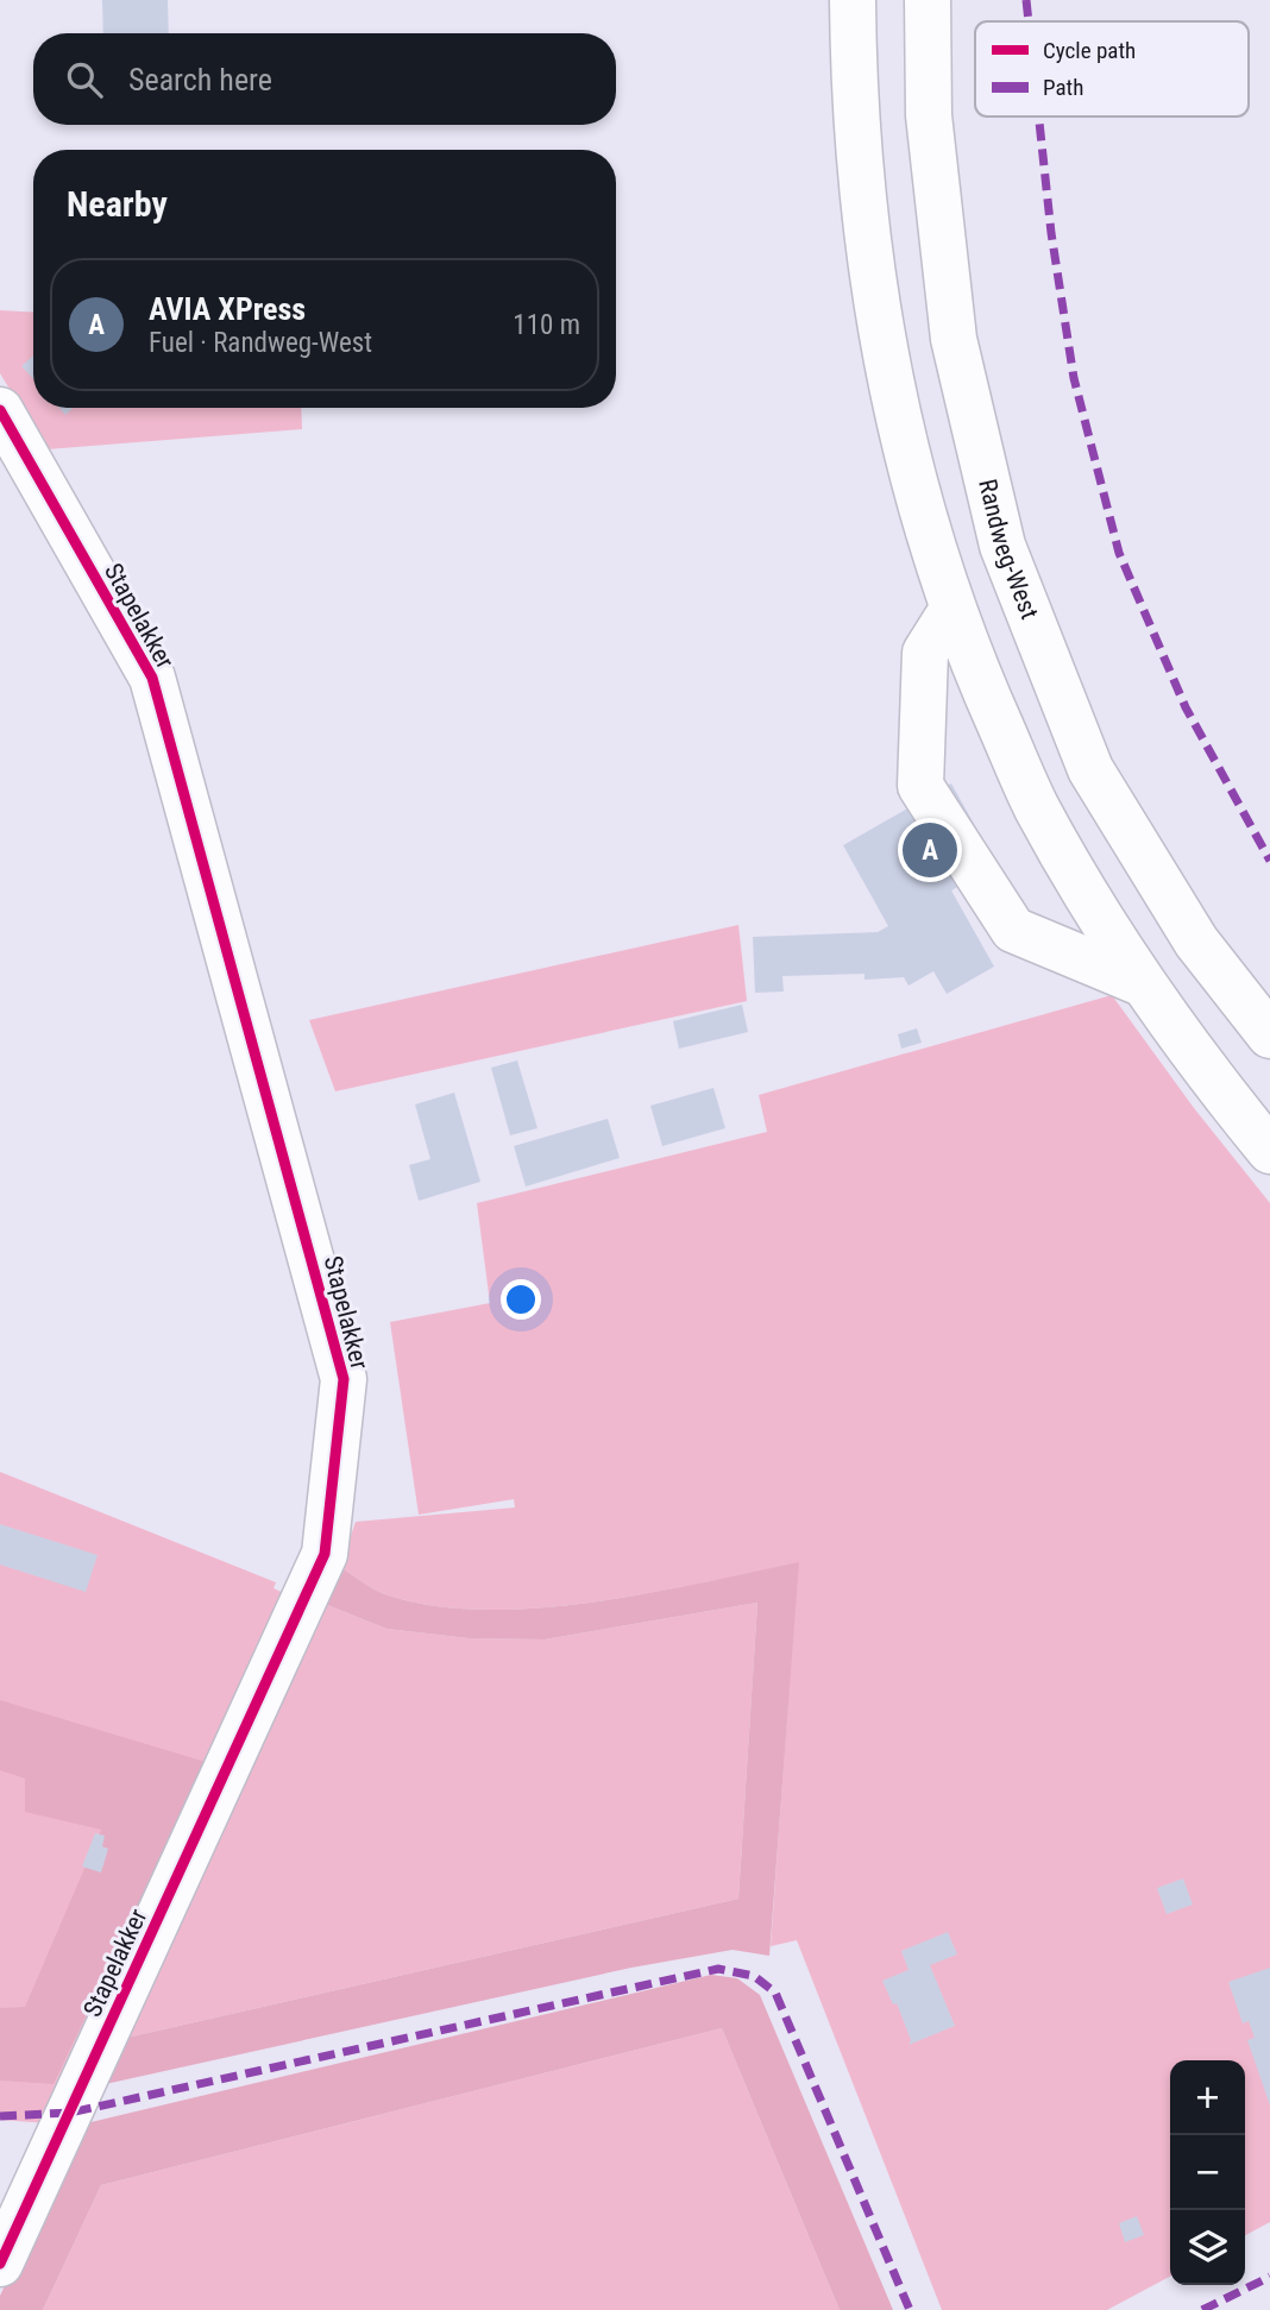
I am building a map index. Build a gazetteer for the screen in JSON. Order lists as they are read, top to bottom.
{
  "streets": {
    "main road": ["Randweg-West", "Stapelakker"]
  },
  "legend": ["Cycle path", "Path"],
  "page": {
    "search": "Search here",
    "heading": "Nearby",
    "list": [
      {
        "mark": "A",
        "name": "AVIA XPress",
        "note": "Fuel · Randweg-West",
        "value": "110 m"
      }
    ],
    "pins": "A",
    "map_buttons": ["+", "−"]
  }
}
